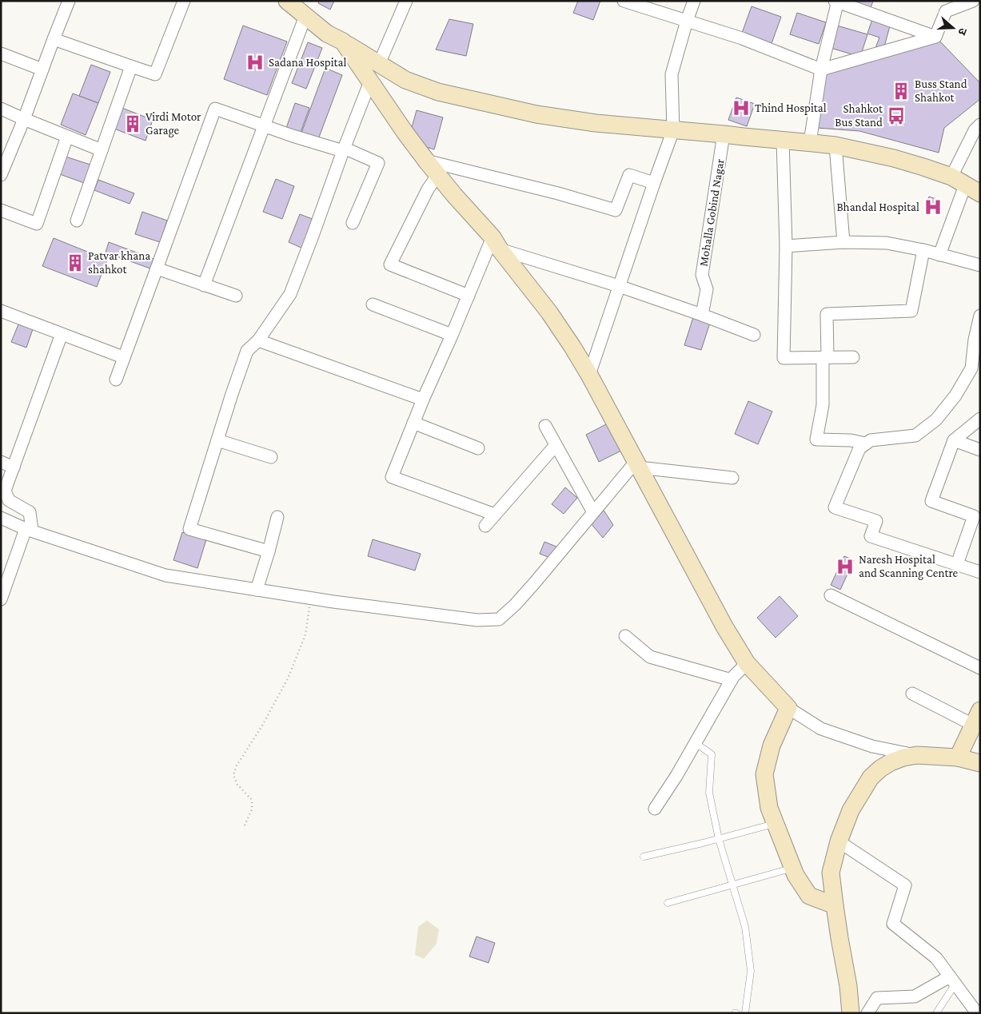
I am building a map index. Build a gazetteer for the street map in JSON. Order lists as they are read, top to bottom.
{
  "streets": {
    "street": ["Mohalla Gobind Nagar"]
  },
  "places": {
    "hospital": [
      "Sadana Hospital",
      "Thind Hospital",
      "Bhandal Hospital",
      "Naresh Hospital and Scanning Centre"
    ],
    "building": ["Buss Stand Shahkot", "Virdi Motor Garage", "Patvar khana shahkot"],
    "bus stop": ["Shahkot Bus Stand"]
  },
  "north": "right"
}
